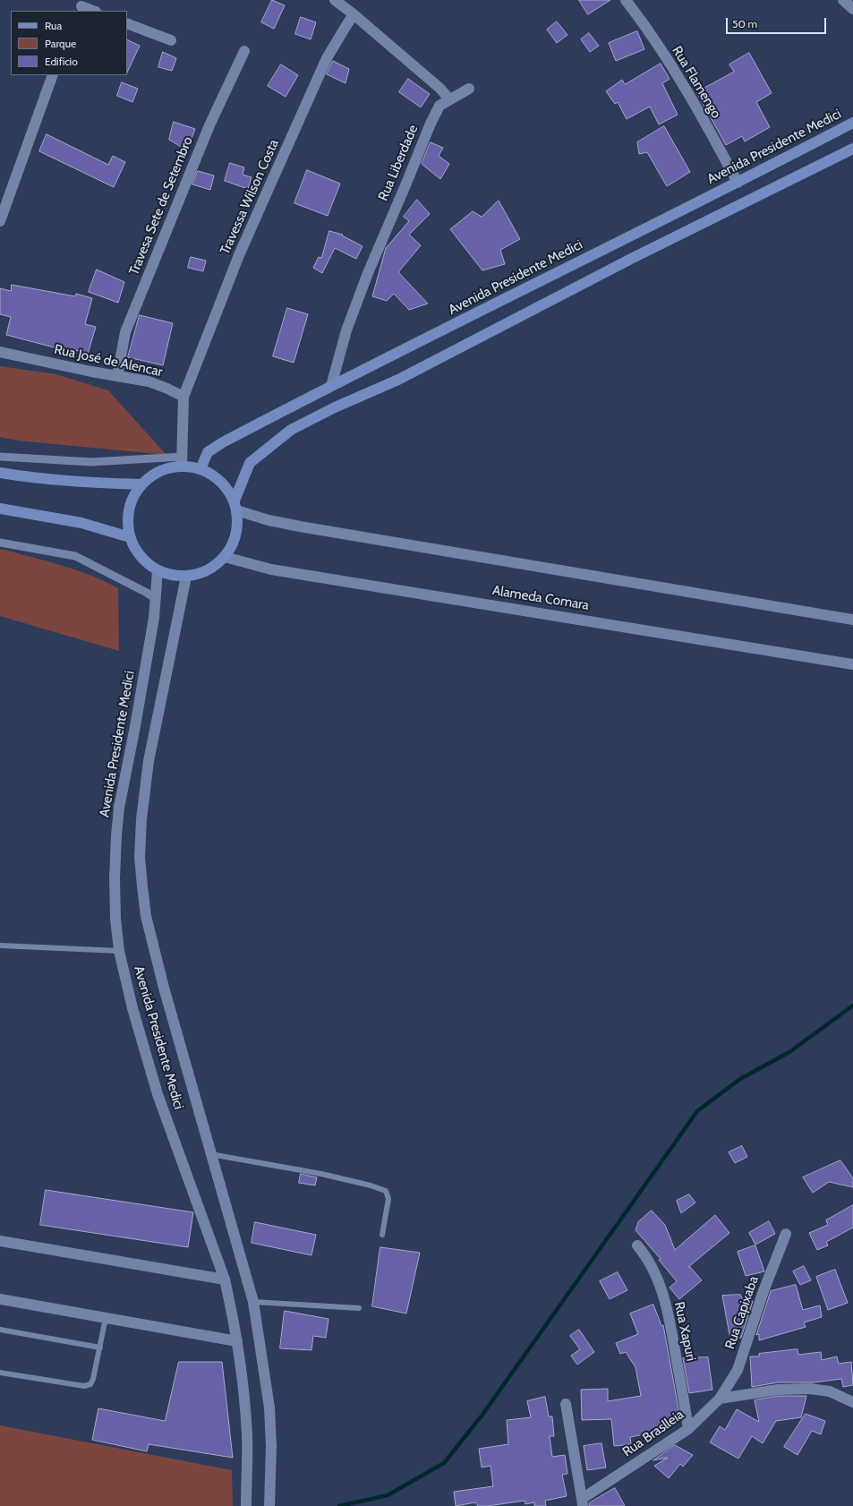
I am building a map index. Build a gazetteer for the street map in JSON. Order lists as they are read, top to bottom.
{
  "streets": {
    "main road": ["Avenida Presidente Medici"],
    "street": [
      "Rua Flamengo",
      "Rua Liberdade",
      "Travessa Wilson Costa",
      "Travesa Sete de Setembro",
      "Rua José de Alencar",
      "Alameda Comara",
      "Rua Capixaba",
      "Rua Xapuri",
      "Rua Braslleia"
    ]
  },
  "crossings": [
    ["Rua Flamengo", "Avenida Presidente Medici"],
    ["Avenida Presidente Medici", "Rua Liberdade"],
    ["Avenida Presidente Medici", "Alameda Comara"],
    ["Travessa Wilson Costa", "Rua José de Alencar"],
    ["Travesa Sete de Setembro", "Rua José de Alencar"],
    ["Rua Capixaba", "Rua Braslleia"],
    ["Rua Xapuri", "Rua Braslleia"]
  ],
  "legend": ["Rua", "Parque", "Edifício"],
  "scale_bar": "50 m"
}
